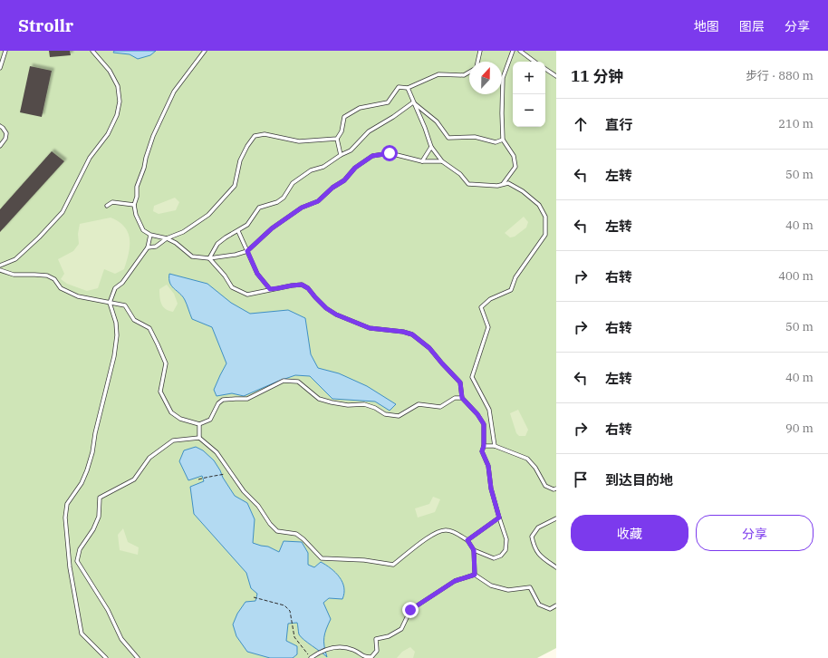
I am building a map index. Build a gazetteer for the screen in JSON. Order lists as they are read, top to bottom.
{
  "north": "top",
  "page": {
    "header": "Strollr",
    "nav": ["地图", "图层", "分享"],
    "heading": ["11 分钟", "步行 · 880 m"],
    "map_buttons": ["+", "−"],
    "list": [
      ["直行", "210 m"],
      ["左转", "50 m"],
      ["左转", "40 m"],
      ["右转", "400 m"],
      ["右转", "50 m"],
      ["左转", "40 m"],
      ["右转", "90 m"],
      "到达目的地"
    ],
    "buttons": ["收藏", "分享"]
  }
}
